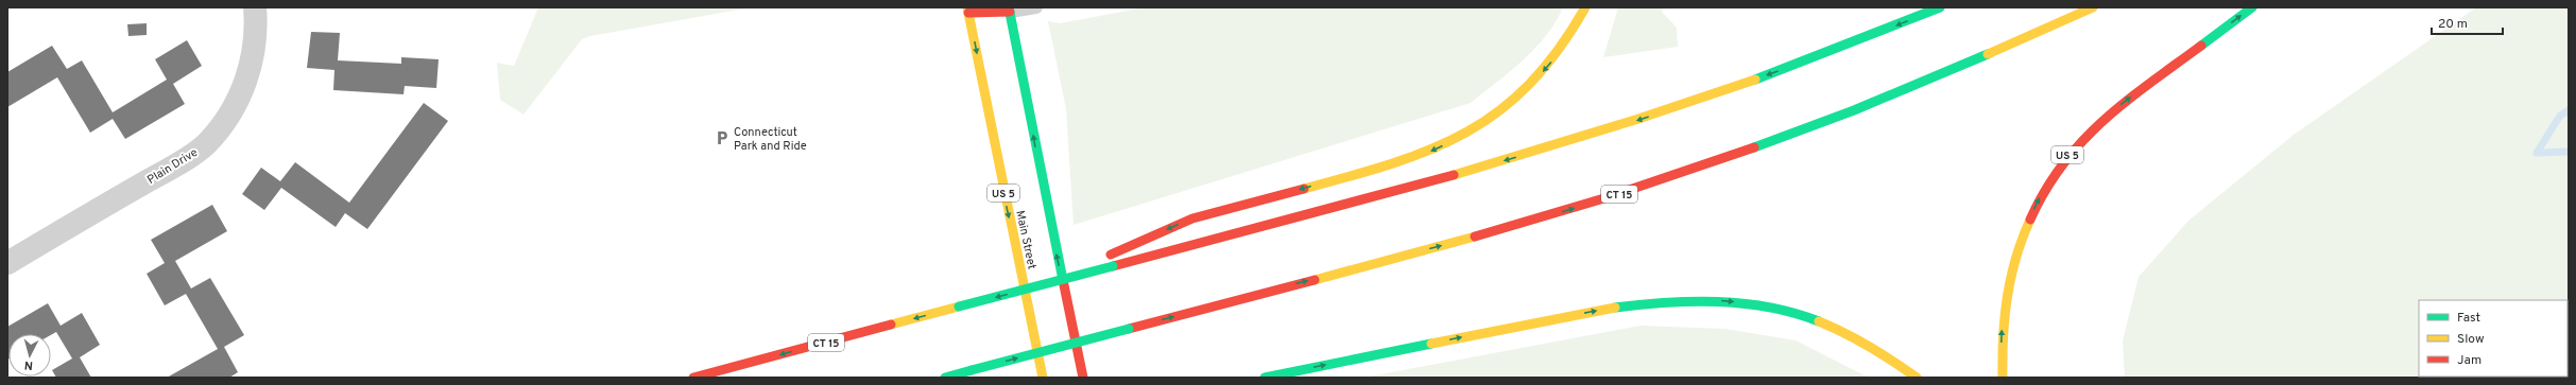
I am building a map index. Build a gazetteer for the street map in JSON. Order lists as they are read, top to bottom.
{
  "streets": {
    "highway": ["US 5", "CT 15", "Main Street"],
    "street": ["Plain Drive"]
  },
  "places": {
    "parking": ["Connecticut Park and Ride"]
  },
  "legend": ["Fast", "Slow", "Jam"],
  "scale_bar": "20 m",
  "north": "bottom"
}
